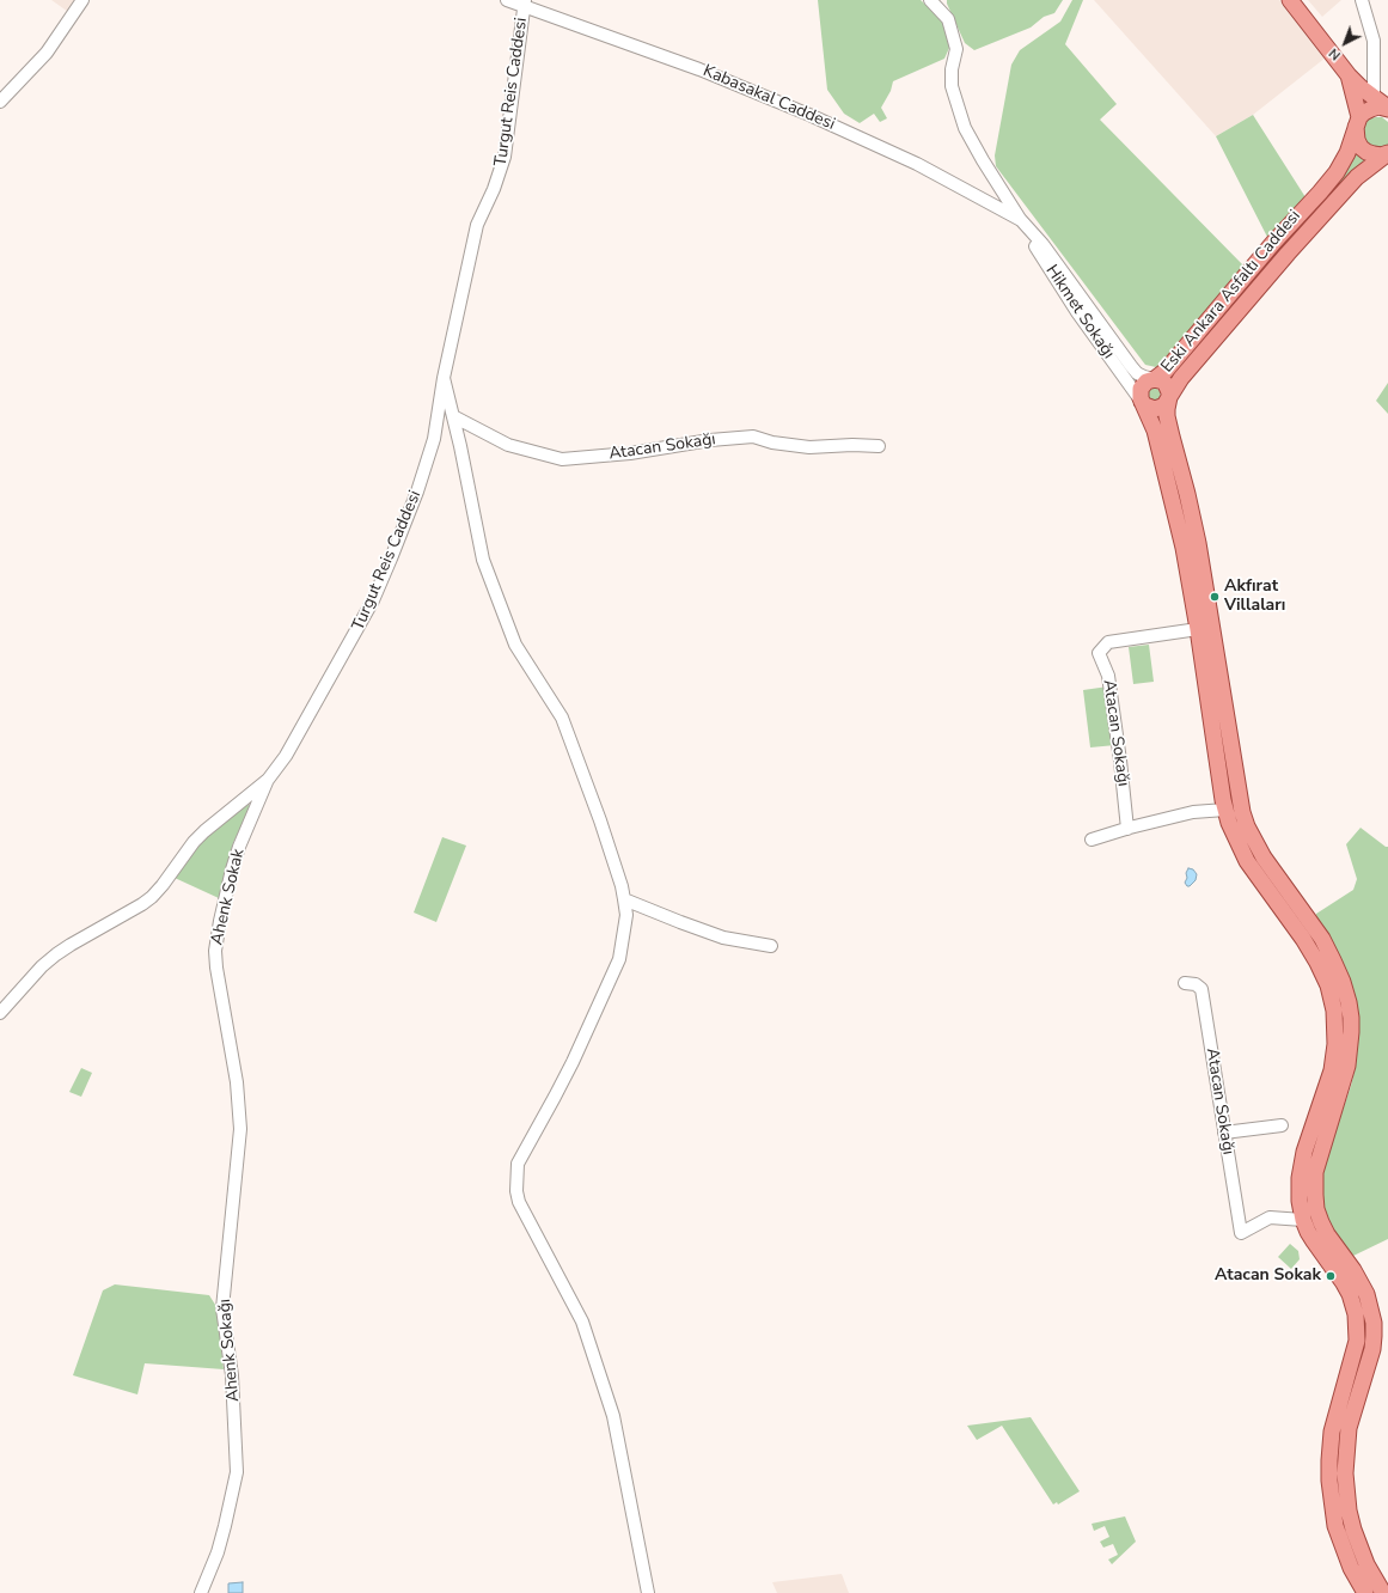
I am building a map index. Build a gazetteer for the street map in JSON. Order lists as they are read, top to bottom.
{
  "streets": {
    "main road": ["Eski Ankara Asfaltı Caddesi"],
    "street": [
      "Turgut Reis Caddesi",
      "Kabasakal Caddesi",
      "Hikmet Sokağı",
      "Atacan Sokağı",
      "Ahenk Sokak",
      "Ahenk Sokağı"
    ]
  },
  "crossings": [
    ["Turgut Reis Caddesi", "Kabasakal Caddesi"],
    ["Turgut Reis Caddesi", "Ahenk Sokak"],
    ["Kabasakal Caddesi", "Hikmet Sokağı"],
    ["Eski Ankara Asfaltı Caddesi", "Hikmet Sokağı"],
    ["Ahenk Sokak", "Ahenk Sokağı"]
  ],
  "places": ["Akfırat Villaları", "Atacan Sokak"],
  "north": "bottom left"
}
